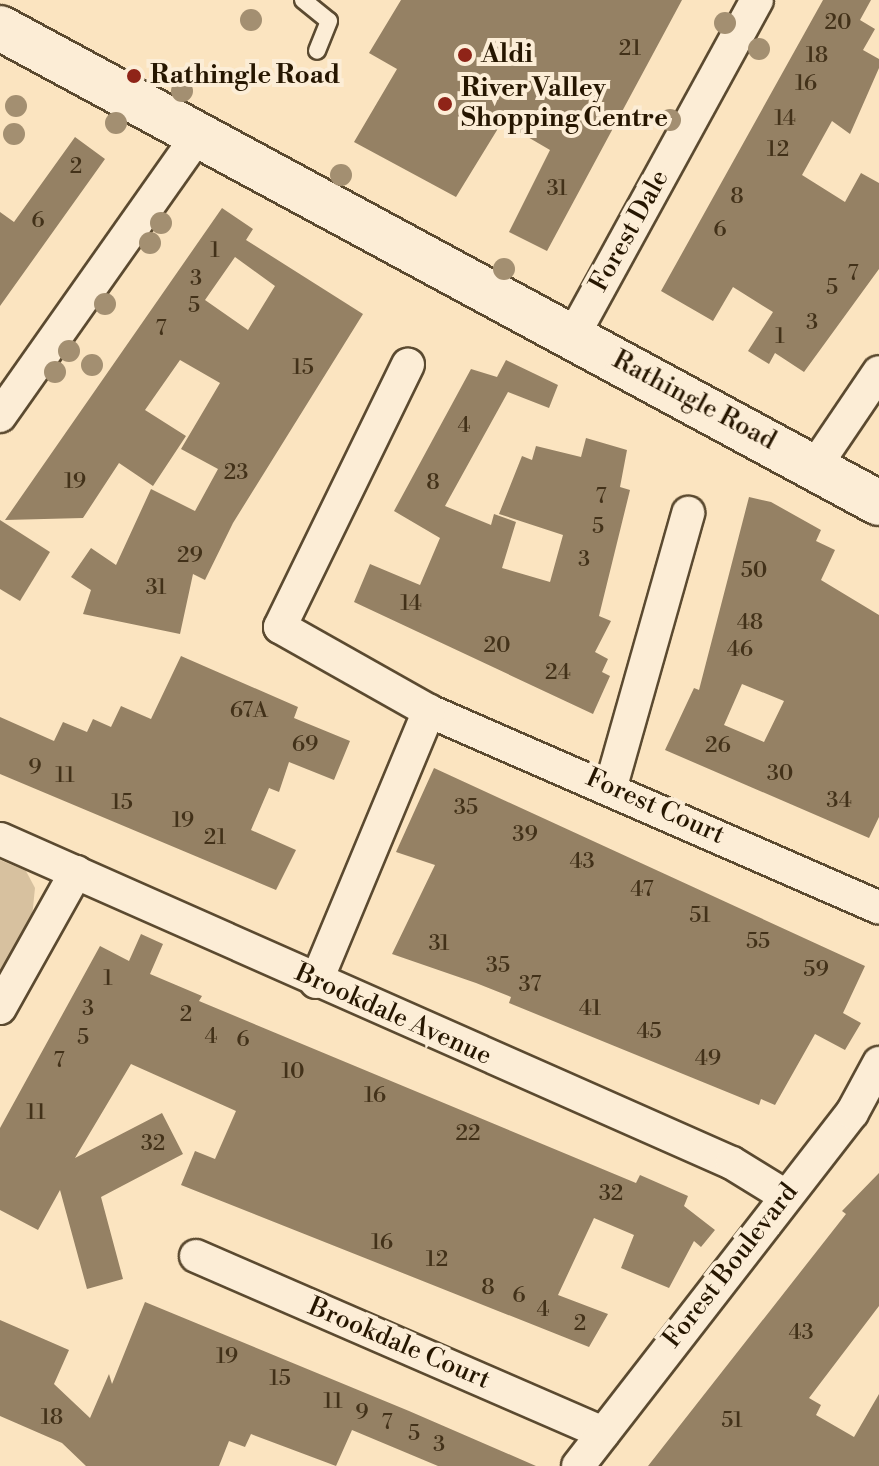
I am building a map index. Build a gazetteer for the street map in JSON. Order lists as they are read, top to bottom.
{
  "streets": {
    "street": [
      "Forest Dale",
      "Rathingle Road",
      "Forest Court",
      "Brookdale Avenue",
      "Forest Boulevard",
      "Brookdale Court"
    ]
  },
  "crossings": [
    ["Forest Dale", "Rathingle Road"],
    ["Brookdale Avenue", "Forest Boulevard"],
    ["Forest Boulevard", "Brookdale Court"]
  ],
  "places": ["Aldi", "Rathingle Road", "River Valley Shopping Centre"],
  "house_numbers": [
    "20",
    "21",
    "18",
    "16",
    "14",
    "12",
    "2",
    "31",
    "8",
    "6",
    "6",
    "1",
    "7",
    "3",
    "5",
    "5",
    "3",
    "7",
    "1",
    "15",
    "4",
    "23",
    "19",
    "8",
    "7",
    "5",
    "29",
    "3",
    "50",
    "31",
    "14",
    "48",
    "20",
    "46",
    "24",
    "67A",
    "69",
    "26",
    "9",
    "30",
    "11",
    "34",
    "15",
    "35",
    "19",
    "39",
    "21",
    "43",
    "47",
    "51",
    "55",
    "31",
    "35",
    "59",
    "1",
    "37",
    "3",
    "41",
    "2",
    "45",
    "4",
    "5",
    "6",
    "49",
    "7",
    "10",
    "16",
    "11",
    "22",
    "32",
    "32",
    "16",
    "12",
    "8",
    "6",
    "4",
    "2",
    "43",
    "19",
    "15",
    "11",
    "9",
    "18",
    "51",
    "7",
    "5",
    "3"
  ]
}
